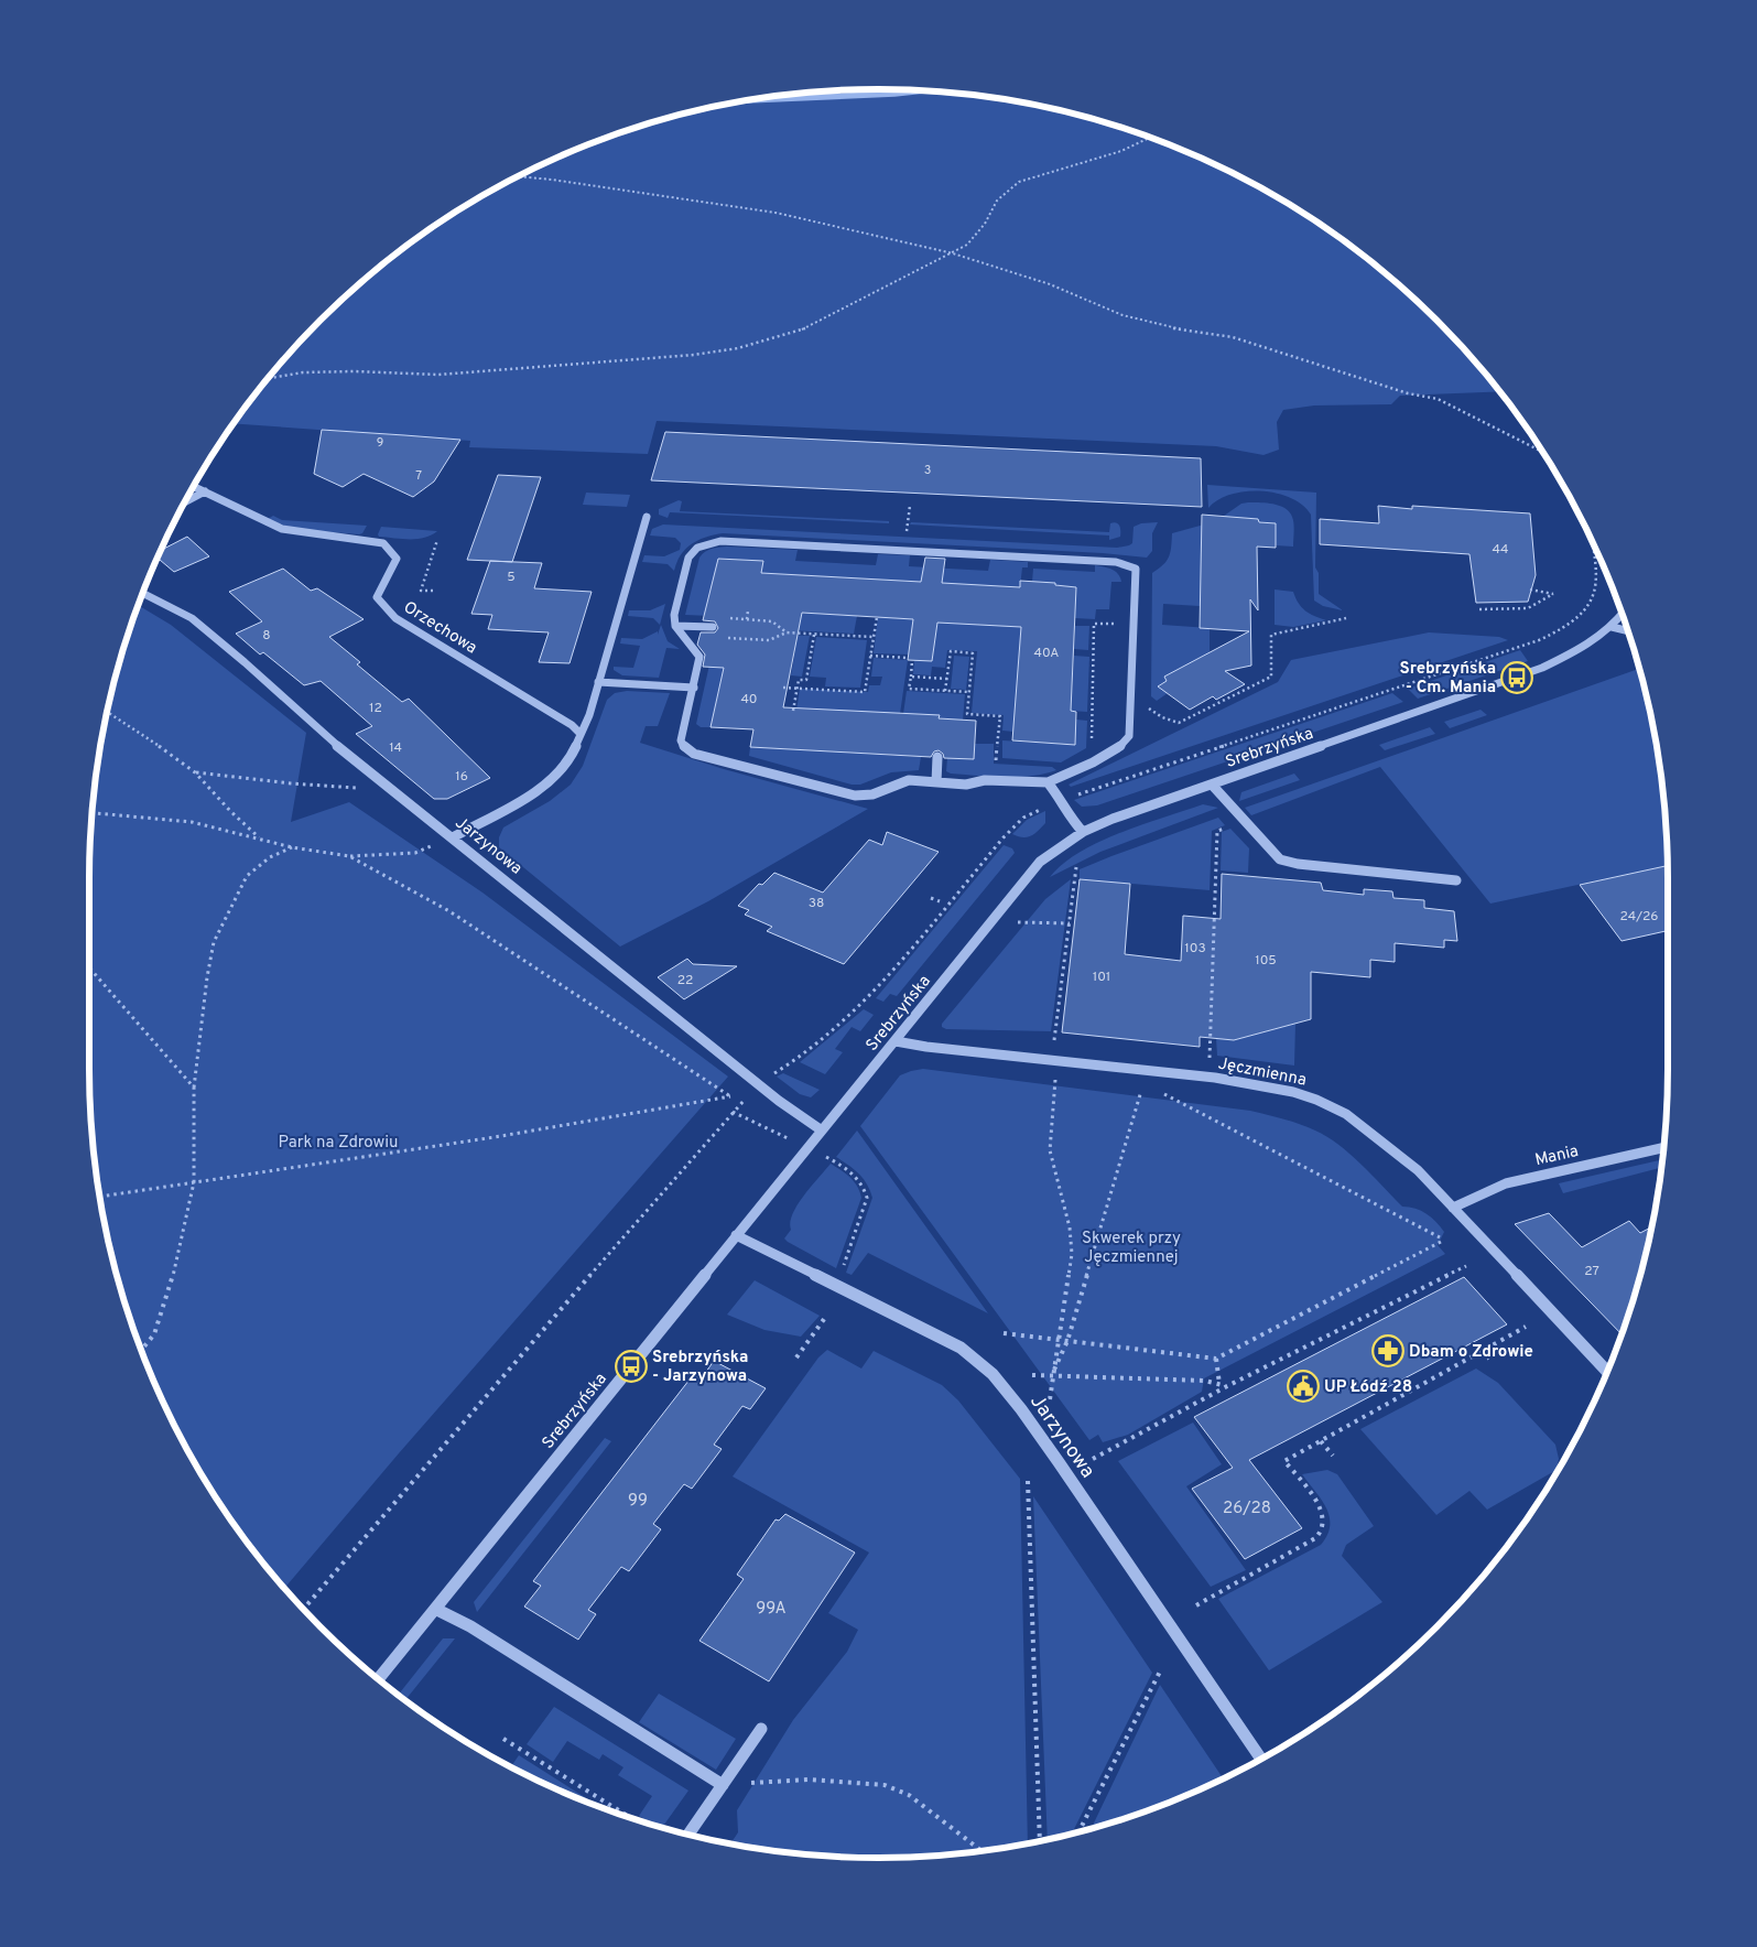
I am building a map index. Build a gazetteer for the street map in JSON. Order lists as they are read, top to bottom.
{
  "streets": {
    "street": [
      "Orzechowa",
      "Srebrzyńska",
      "Jarzynowa",
      "Jęczmienna",
      "Mania"
    ]
  },
  "crossings": [
    ["Srebrzyńska", "Jarzynowa"],
    ["Srebrzyńska", "Jęczmienna"],
    ["Jęczmienna", "Mania"]
  ],
  "parks": ["Park na Zdrowiu", "Skwerek przy Jęczmiennej"],
  "places": {
    "bus stop": ["Srebrzyńska - Cm. Mania", "Srebrzyńska - Jarzynowa"],
    "pharmacy": ["Dbam o Zdrowie"],
    "public building": ["UP Łódź 28"]
  },
  "house_numbers": [
    "9",
    "3",
    "7",
    "44",
    "5",
    "8",
    "40A",
    "40",
    "12",
    "14",
    "16",
    "38",
    "24/26",
    "103",
    "105",
    "101",
    "22",
    "27",
    "99",
    "26/28",
    "99A"
  ]
}
